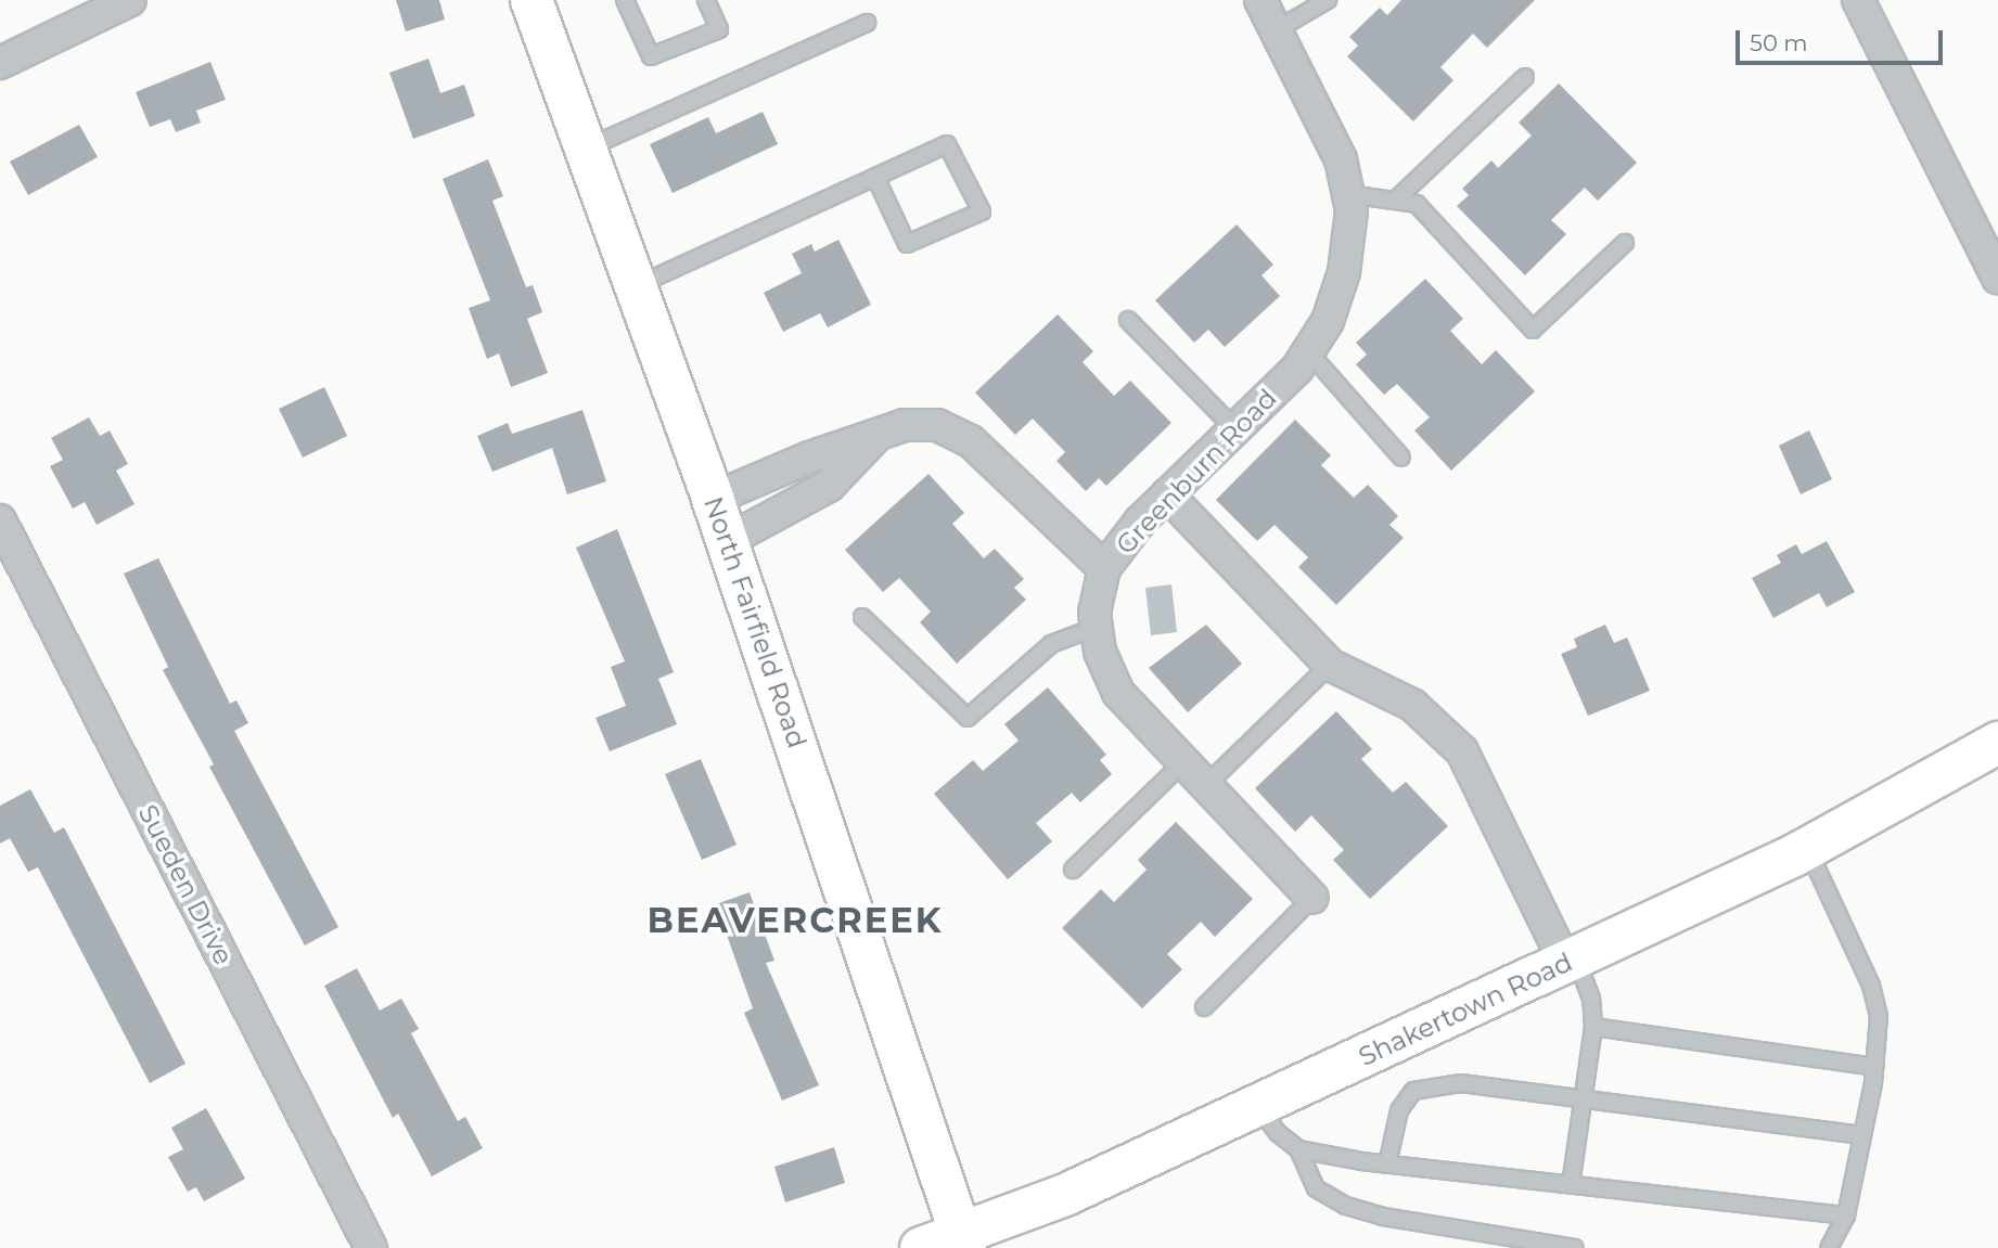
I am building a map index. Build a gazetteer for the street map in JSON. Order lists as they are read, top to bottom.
{
  "streets": {
    "main road": ["North Fairfield Road", "Shakertown Road"],
    "street": ["Greenburn Road", "Sueden Drive"]
  },
  "crossings": [
    ["North Fairfield Road", "Shakertown Road"]
  ],
  "districts": ["BEAVERCREEK"],
  "scale_bar": "50 m"
}
